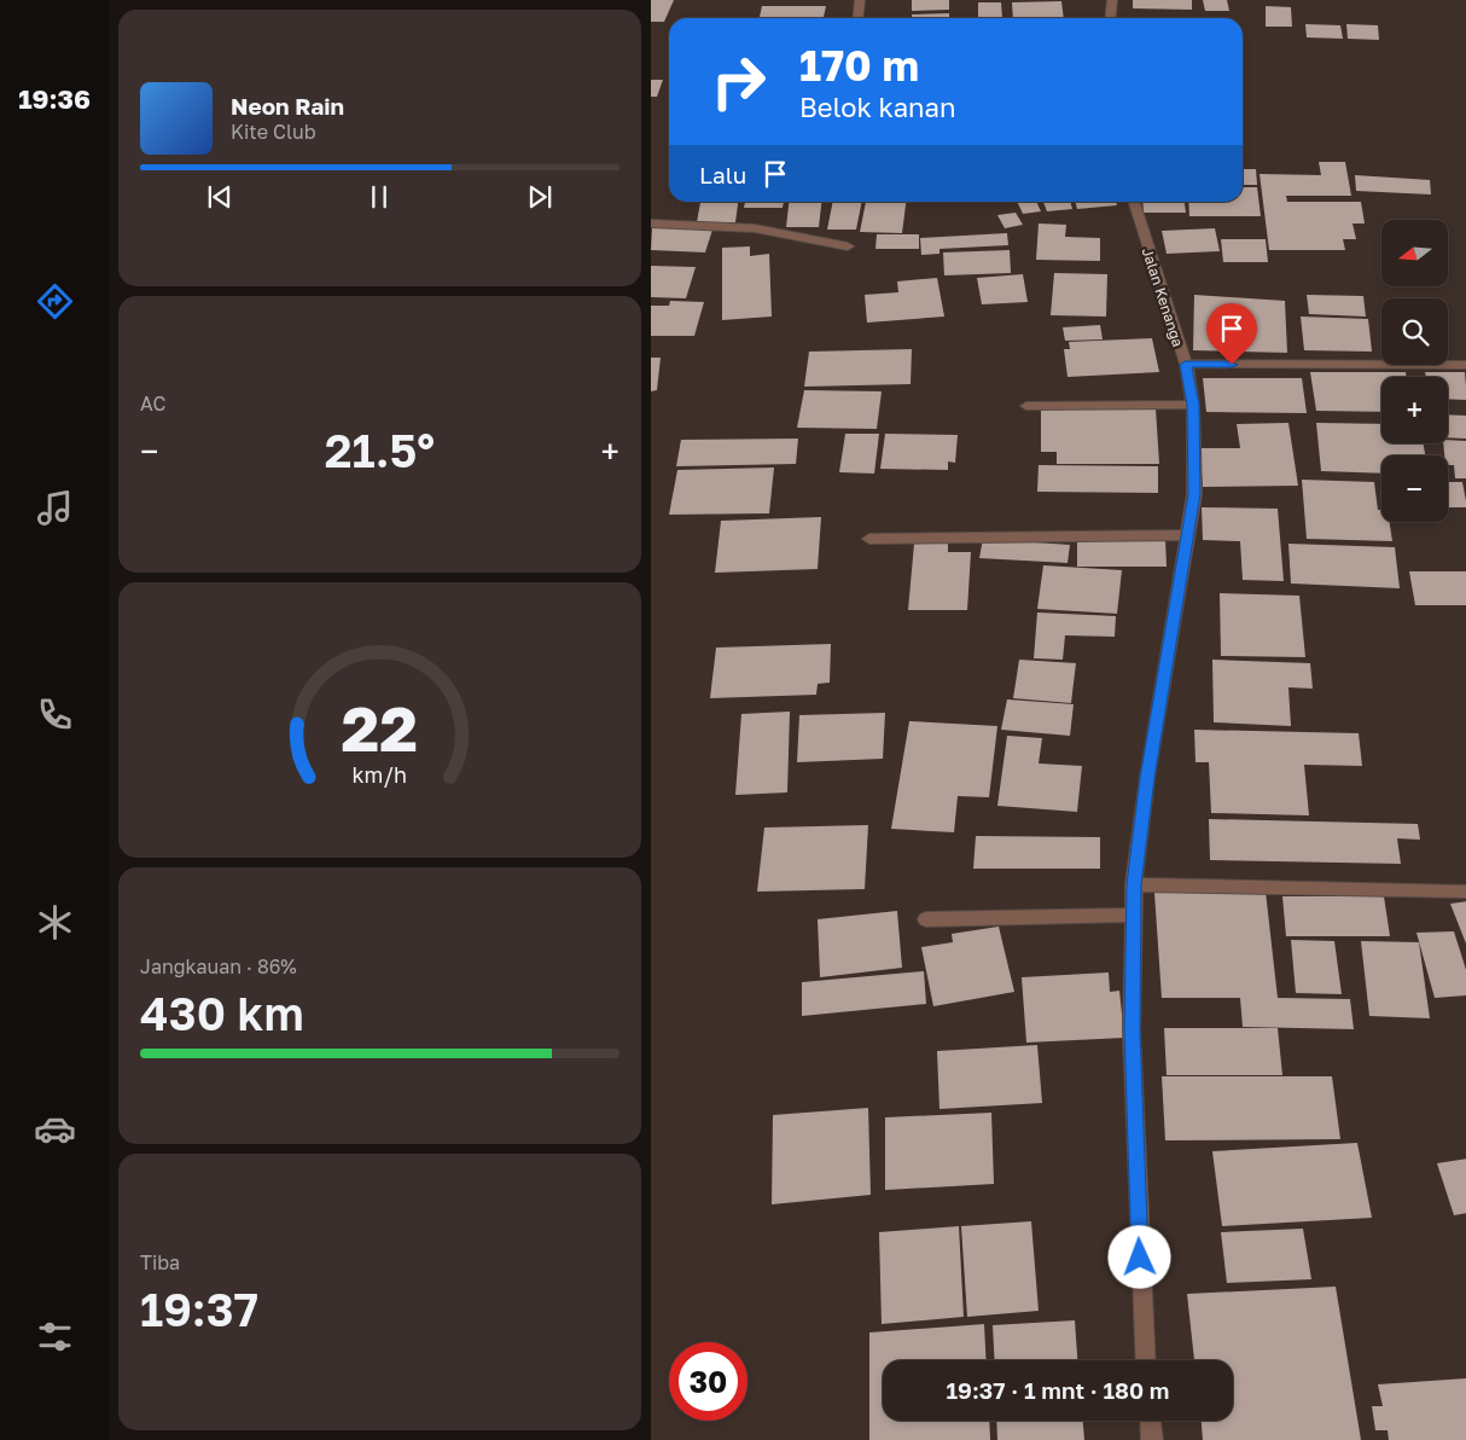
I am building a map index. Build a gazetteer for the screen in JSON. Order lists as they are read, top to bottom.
{
  "streets": {
    "street": ["Jalan Kenanga"]
  },
  "north": "left",
  "page": {
    "tabs": "19:36",
    "turn": ["170 m", "Belok kanan"],
    "song": ["Neon Rain", "Kite Club"],
    "then": "Lalu",
    "map_buttons": ["+", "−"],
    "tile": [
      "AC",
      ["Jangkauan · 86%", "430 km"],
      ["Tiba", "19:37"]
    ],
    "heat": ["−", "21.5°", "+"],
    "limit": "30",
    "trip": "19:37 · 1 mnt · 180 m",
    "gauge": ["22", "km/h"]
  }
}
